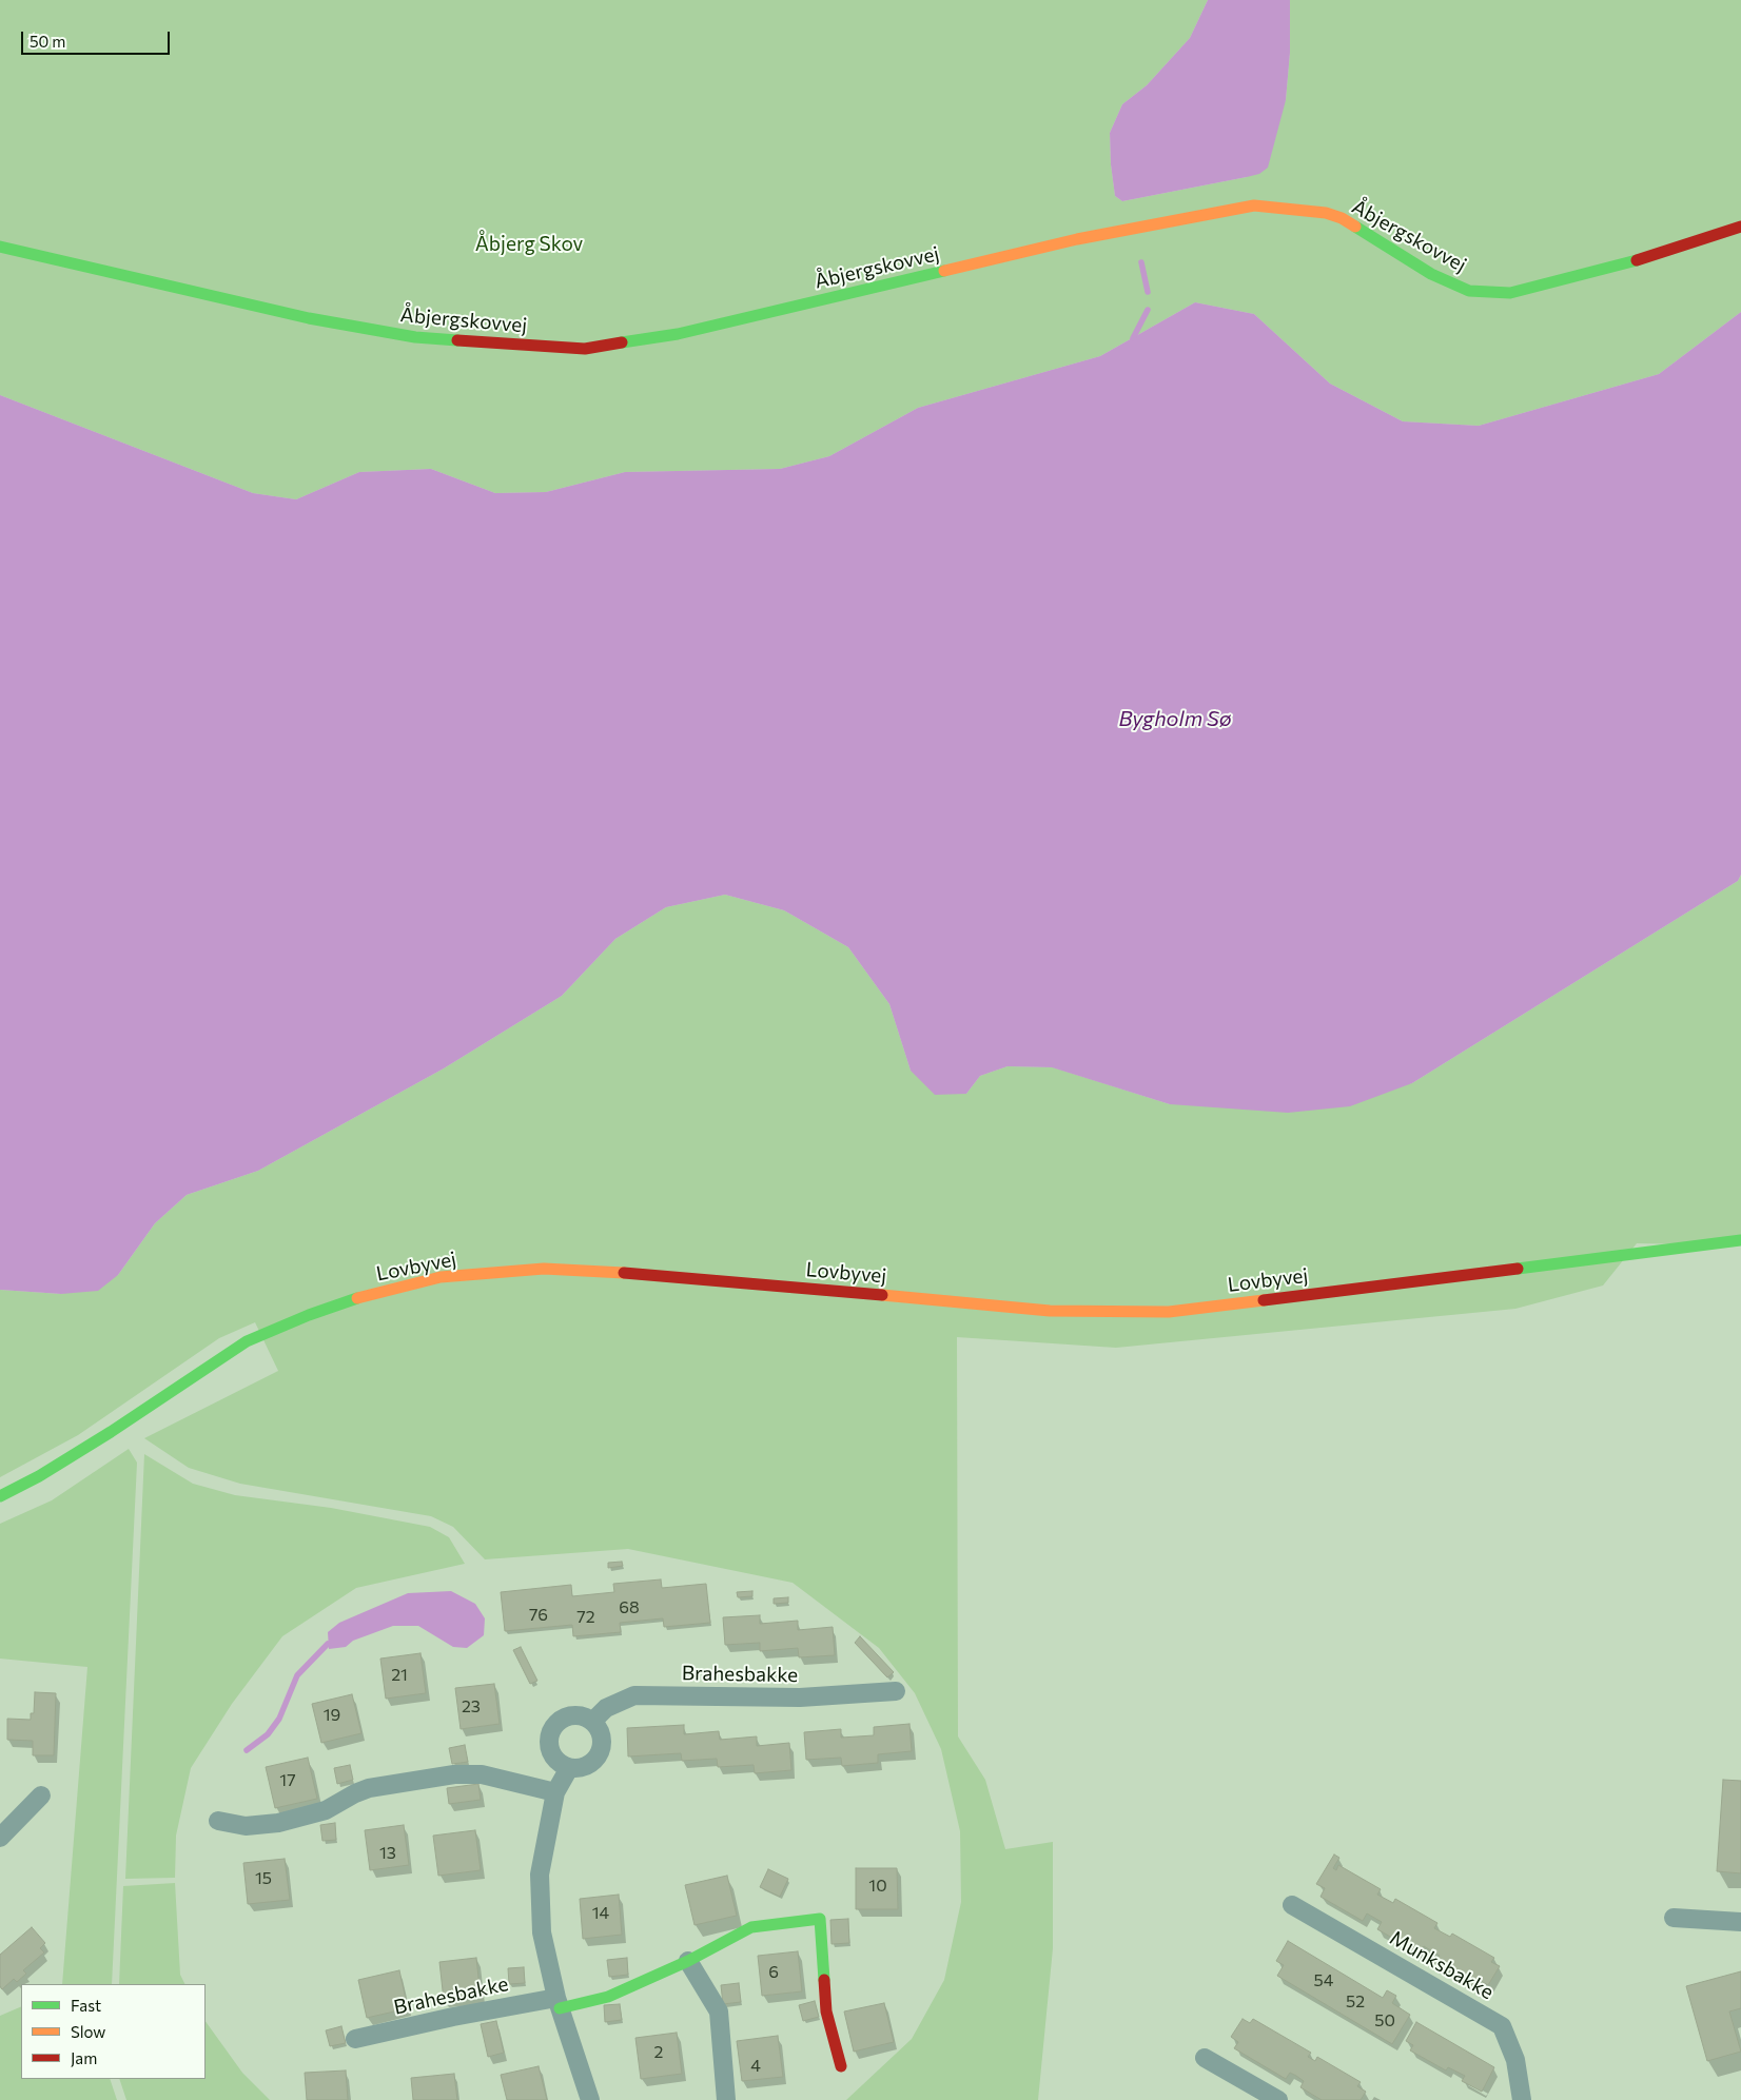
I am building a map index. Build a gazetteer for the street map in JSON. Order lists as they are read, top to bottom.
{
  "streets": {
    "street": [
      "Åbjergskovvej",
      "Lovbyvej",
      "Brahesbakke",
      "Munksbakke"
    ]
  },
  "water": ["Bygholm Sø"],
  "parks": ["Åbjerg Skov"],
  "house_numbers": [
    "68",
    "76",
    "72",
    "21",
    "23",
    "19",
    "17",
    "13",
    "15",
    "10",
    "14",
    "6",
    "54",
    "52",
    "50",
    "2",
    "4"
  ],
  "legend": ["Fast", "Slow", "Jam"],
  "scale_bar": "50 m"
}
